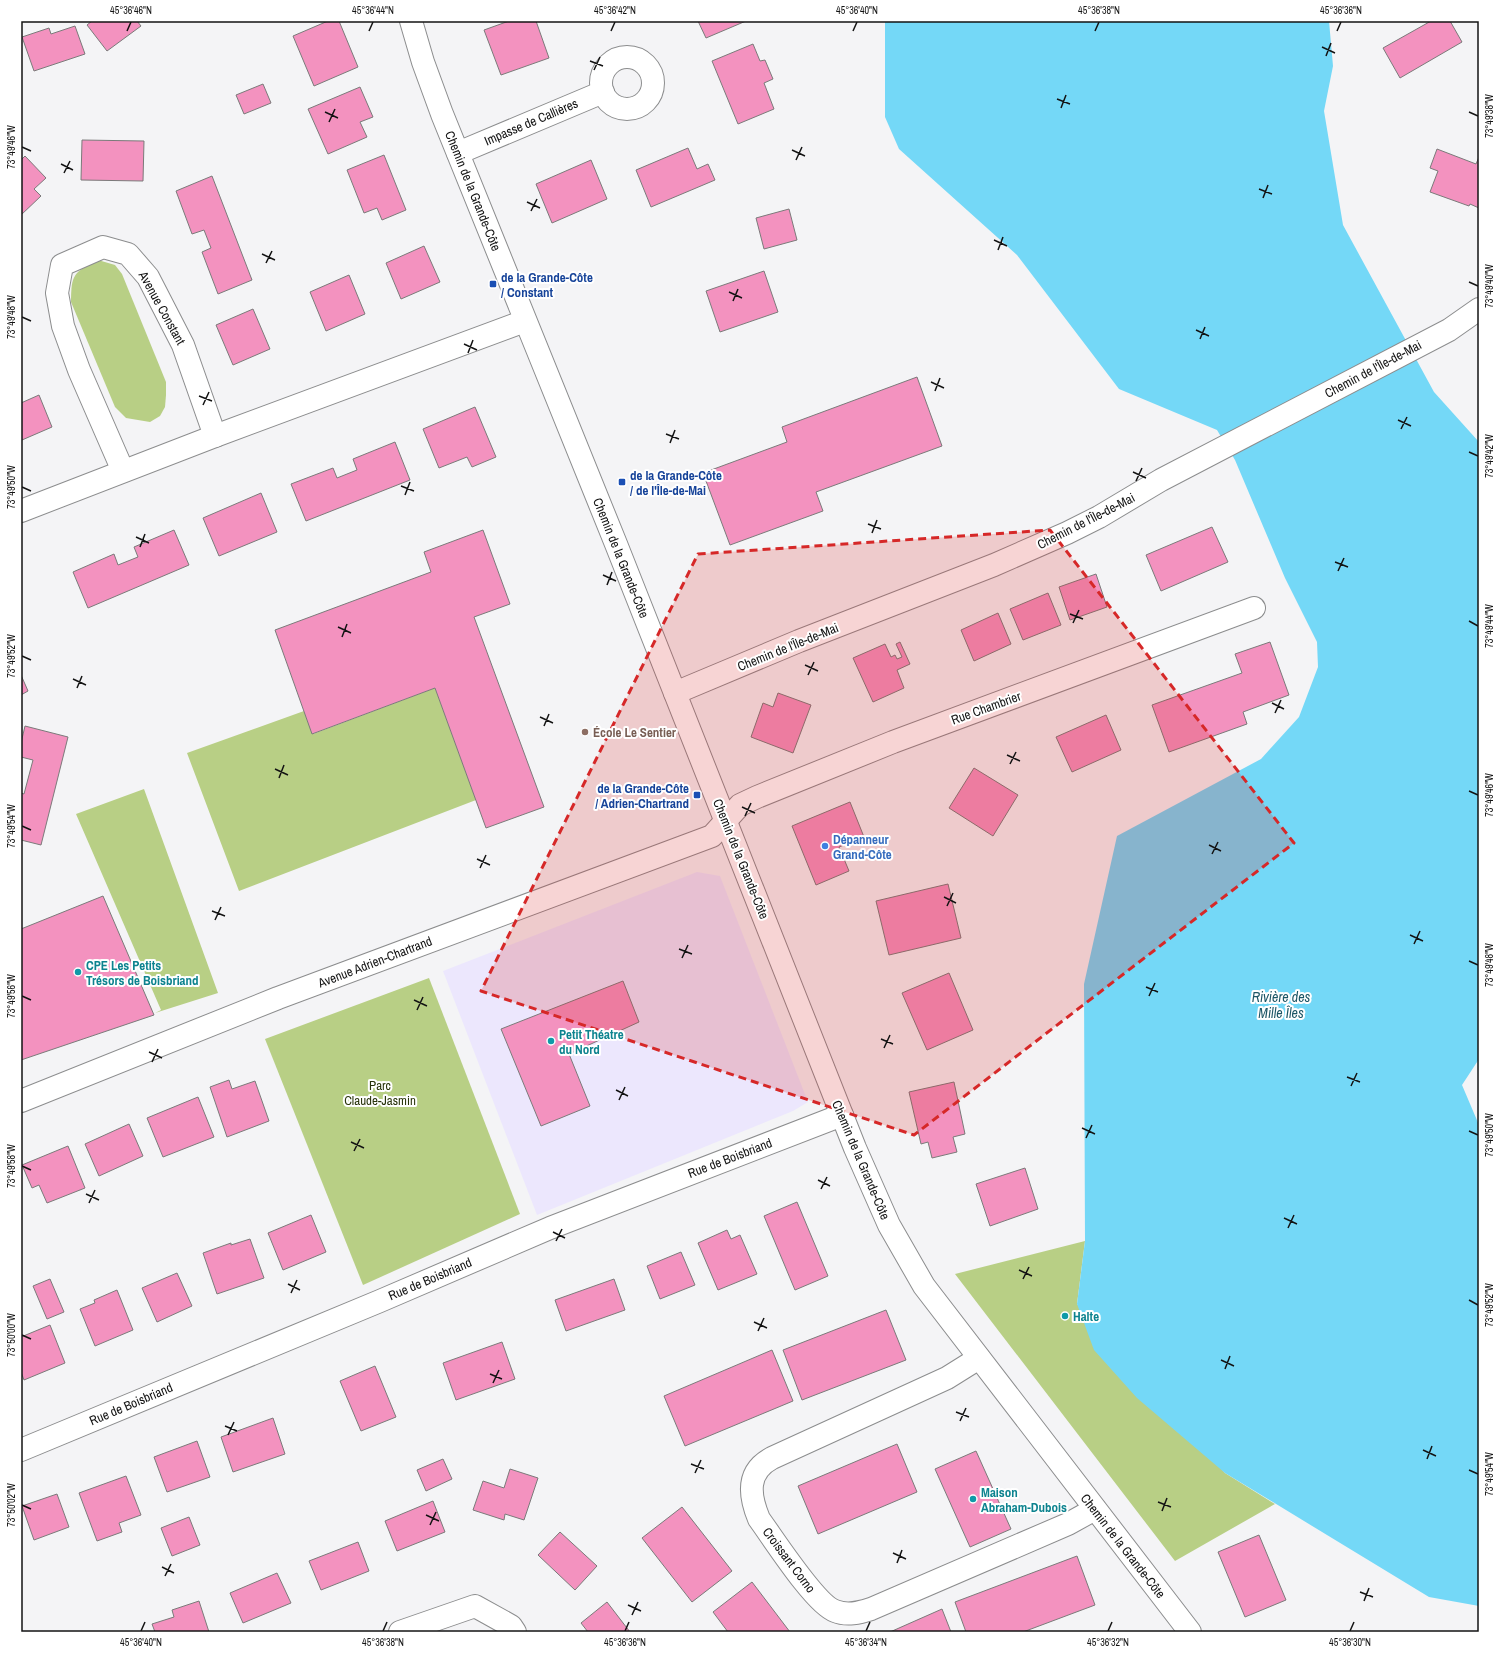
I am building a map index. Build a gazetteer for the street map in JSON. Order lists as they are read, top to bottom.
{
  "streets": {
    "street": [
      "Impasse de Callières",
      "Chemin de la Grande-Côte",
      "Avenue Constant",
      "Chemin de l'Île-de-Mai",
      "Rue Chambrier",
      "Avenue Adrien-Chartrand",
      "Rue de Boisbriand",
      "Croissant Corno"
    ]
  },
  "crossings": [
    ["Impasse de Callières", "Chemin de la Grande-Côte"],
    ["Chemin de la Grande-Côte", "Chemin de l'Île-de-Mai"],
    ["Chemin de la Grande-Côte", "Rue Chambrier"],
    ["Chemin de la Grande-Côte", "Avenue Adrien-Chartrand"],
    ["Chemin de la Grande-Côte", "Rue de Boisbriand"],
    ["Chemin de la Grande-Côte", "Croissant Corno"],
    ["Rue Chambrier", "Avenue Adrien-Chartrand"]
  ],
  "water": ["Rivière des Mille Îles"],
  "parks": ["Parc Claude-Jasmin"],
  "places": {
    "transit": ["de la Grande-Côte / Constant", "de la Grande-Côte / de l'Île-de-Mai", "de la Grande-Côte / Adrien-Chartrand"],
    "other": [
      "École Le Sentier",
      "Dépanneur Grand-Côte",
      "CPE Les Petits Trésors de Boisbriand",
      "Petit Théatre du Nord",
      "Halte",
      "Maison Abraham-Dubois"
    ]
  },
  "coordinates": [
    "45°36'46\"N",
    "45°36'44\"N",
    "45°36'42\"N",
    "45°36'40\"N",
    "45°36'38\"N",
    "45°36'36\"N",
    "73°49'38\"W",
    "73°49'46\"W",
    "73°49'40\"W",
    "73°49'48\"W",
    "73°49'42\"W",
    "73°49'50\"W",
    "73°49'44\"W",
    "73°49'52\"W",
    "73°49'54\"W",
    "73°49'56\"W",
    "73°49'58\"W",
    "73°50'00\"W",
    "73°50'02\"W",
    "45°36'34\"N",
    "45°36'32\"N",
    "45°36'30\"N"
  ]
}
